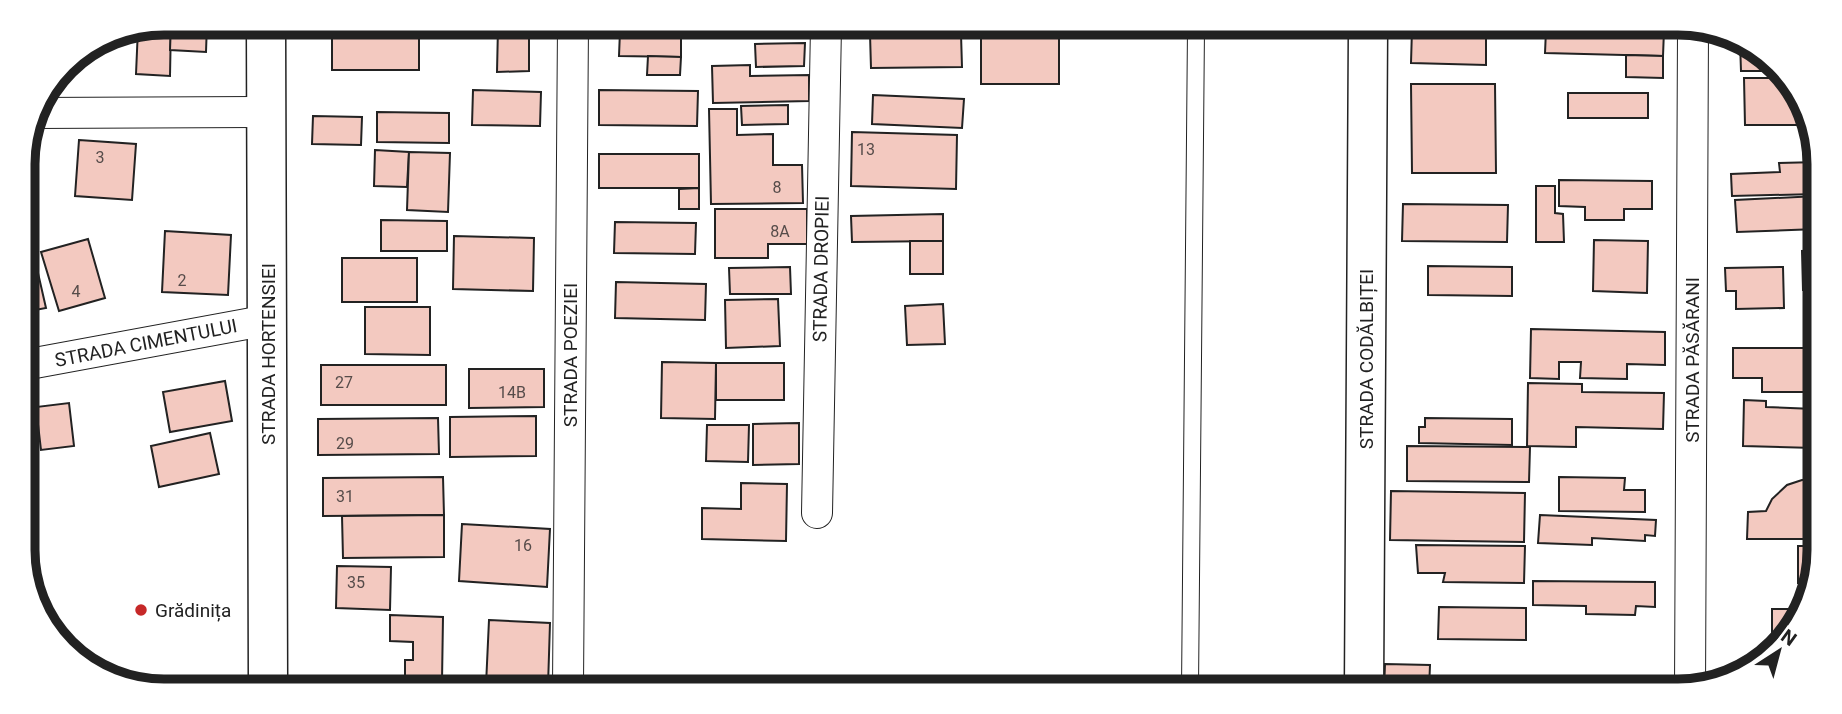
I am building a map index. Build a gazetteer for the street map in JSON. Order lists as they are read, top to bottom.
{
  "streets": {
    "street": [
      "STRADA DROPIEI",
      "STRADA CIMENTULUI",
      "STRADA HORTENSIEI",
      "STRADA POEZIEI",
      "STRADA CODĂLBIȚEI",
      "STRADA PĂSĂRANI"
    ]
  },
  "crossings": [
    ["STRADA CIMENTULUI", "STRADA HORTENSIEI"]
  ],
  "places": ["Grădinița"],
  "house_numbers": [
    "13",
    "3",
    "8",
    "8A",
    "2",
    "4",
    "27",
    "14B",
    "29",
    "31",
    "16",
    "35"
  ],
  "north": "top right"
}
